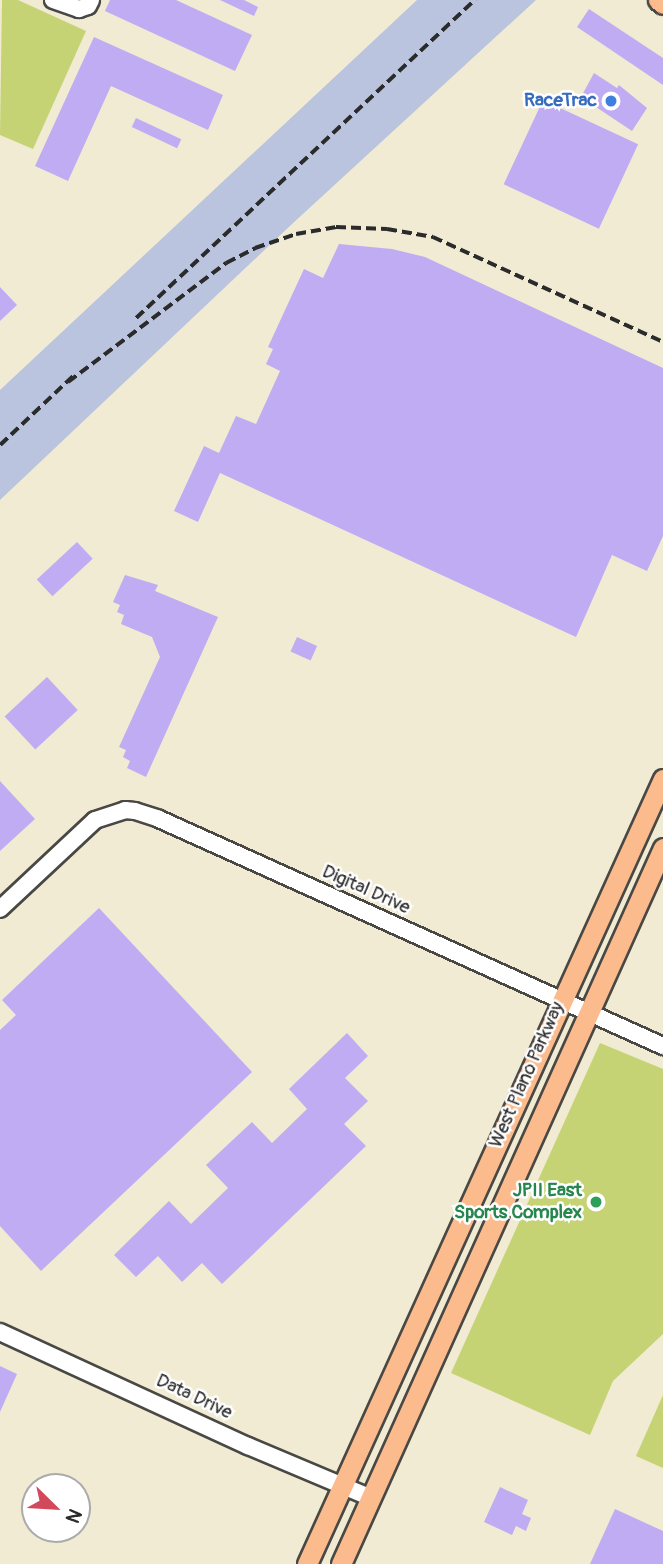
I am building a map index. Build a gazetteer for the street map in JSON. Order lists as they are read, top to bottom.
{
  "streets": {
    "main road": ["West Plano Parkway"],
    "street": ["Digital Drive", "Data Drive"]
  },
  "crossings": [
    ["Digital Drive", "West Plano Parkway"],
    ["West Plano Parkway", "Data Drive"]
  ],
  "places": ["RaceTrac", "JPII East Sports Complex"],
  "north": "bottom right"
}
